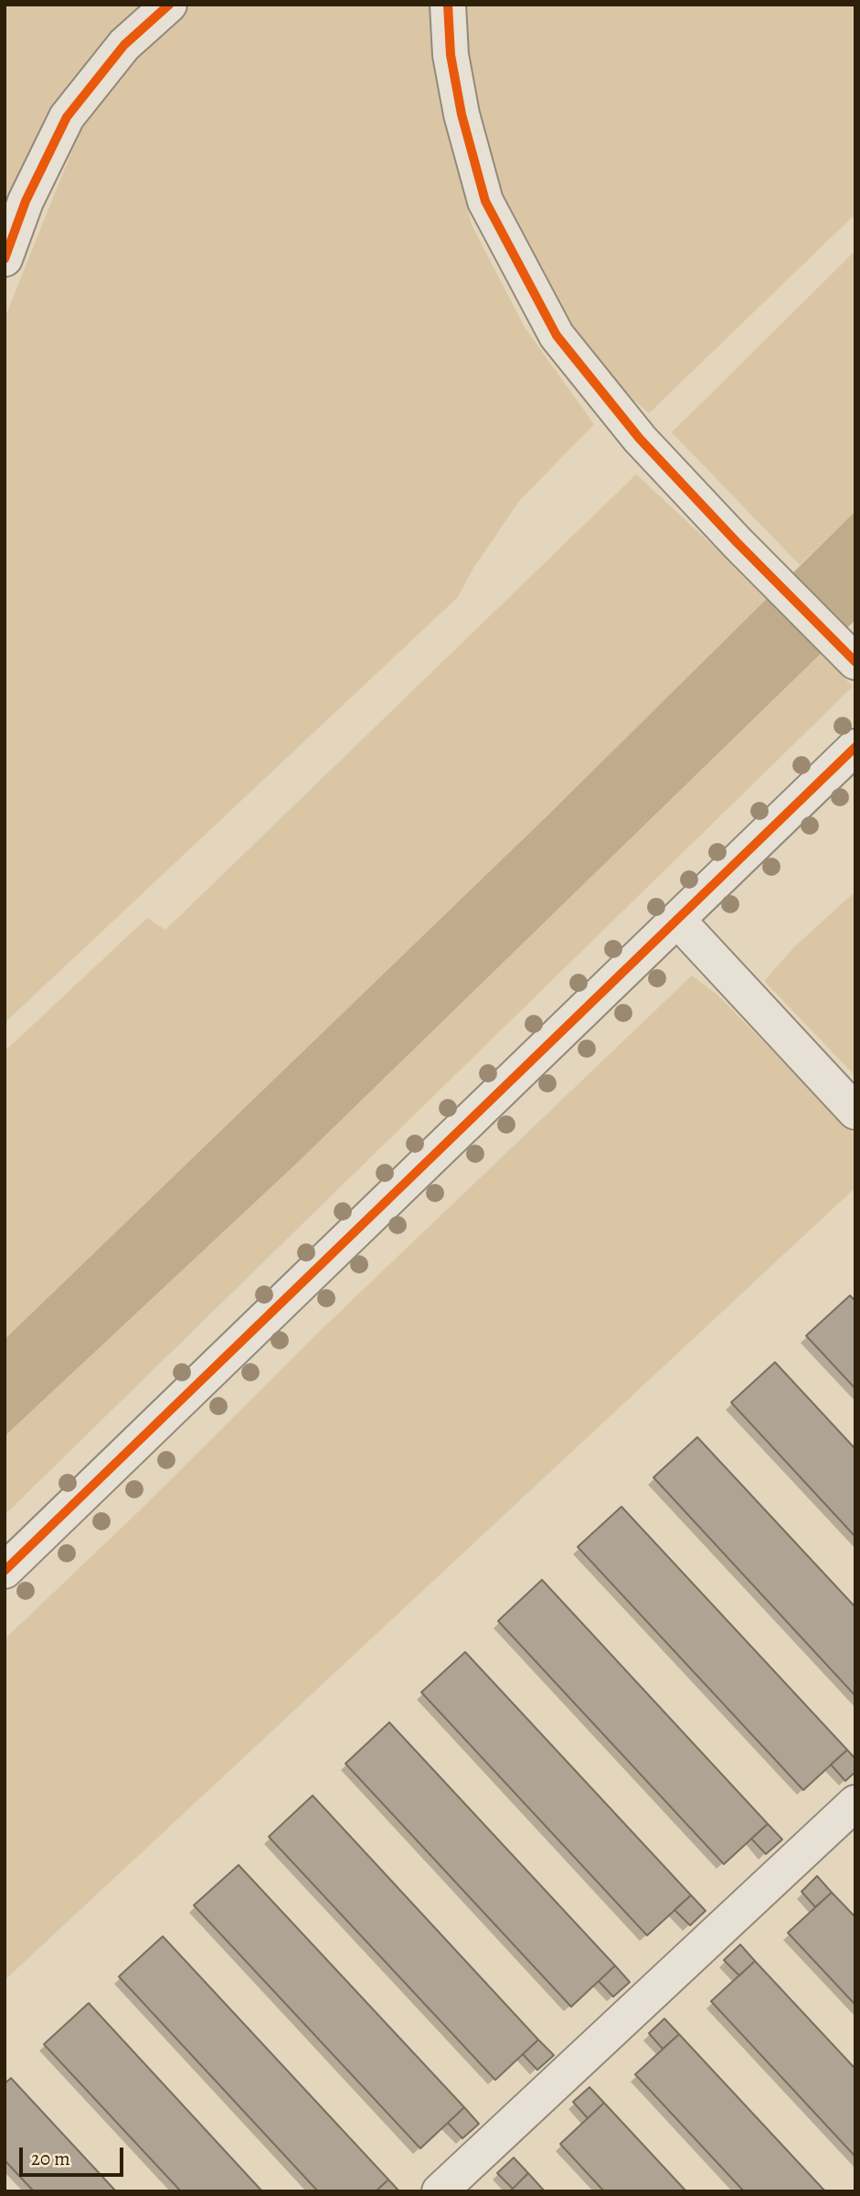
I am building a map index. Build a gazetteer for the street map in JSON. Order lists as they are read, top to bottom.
{
  "scale_bar": "20 m"
}
